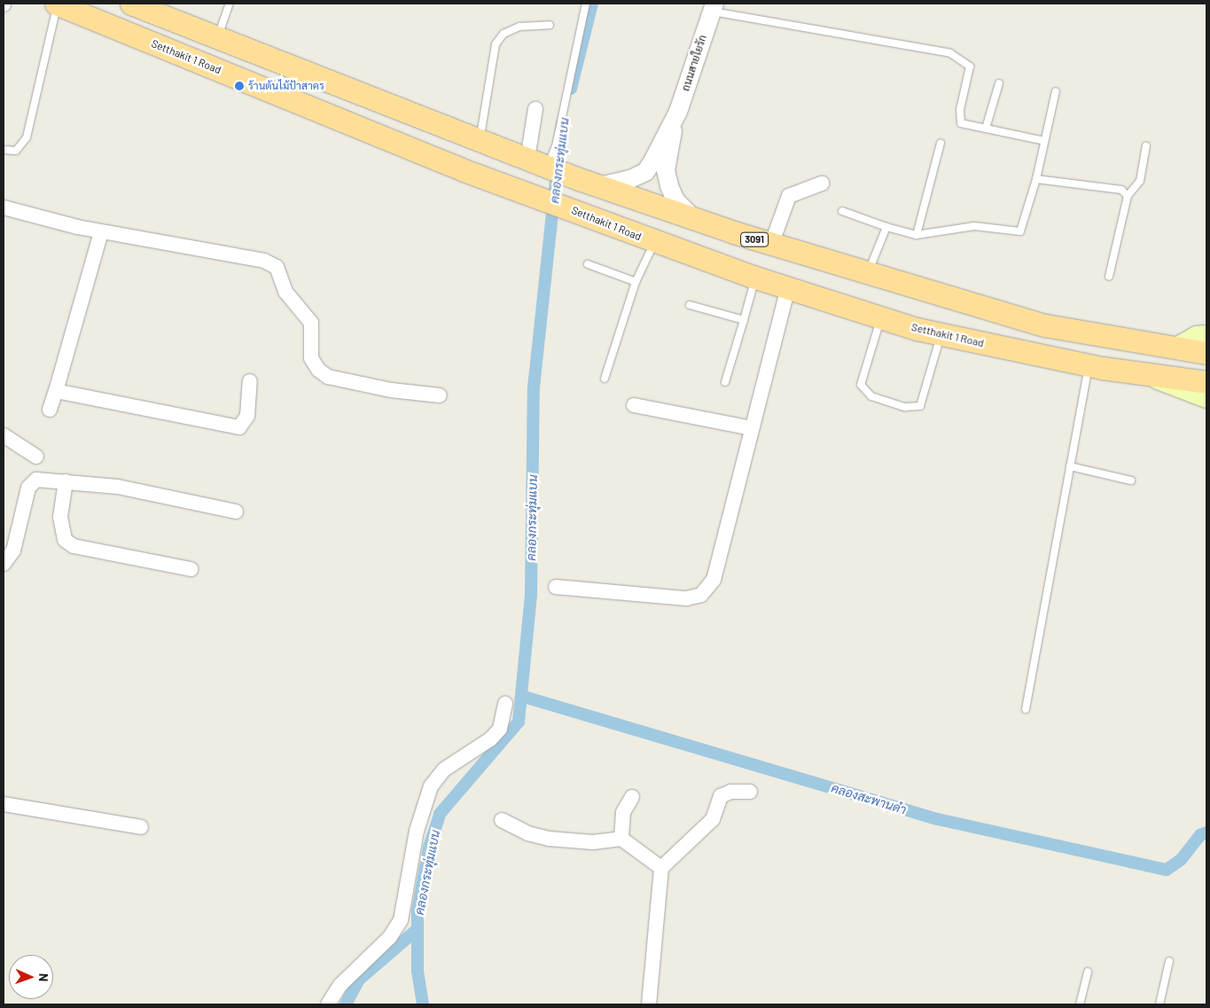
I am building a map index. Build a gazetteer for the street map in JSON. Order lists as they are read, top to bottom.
{
  "streets": {
    "main road": ["Setthakit 1 Road", "3091"],
    "street": ["ถนนสายใยรัก"]
  },
  "crossings": [
    ["ถนนสายใยรัก", "3091"]
  ],
  "water": ["คลองกระทุ่มแบน", "คลองสะพานดำ"],
  "places": ["ร้านต้นไม้ป้าสาคร"],
  "north": "right"
}
